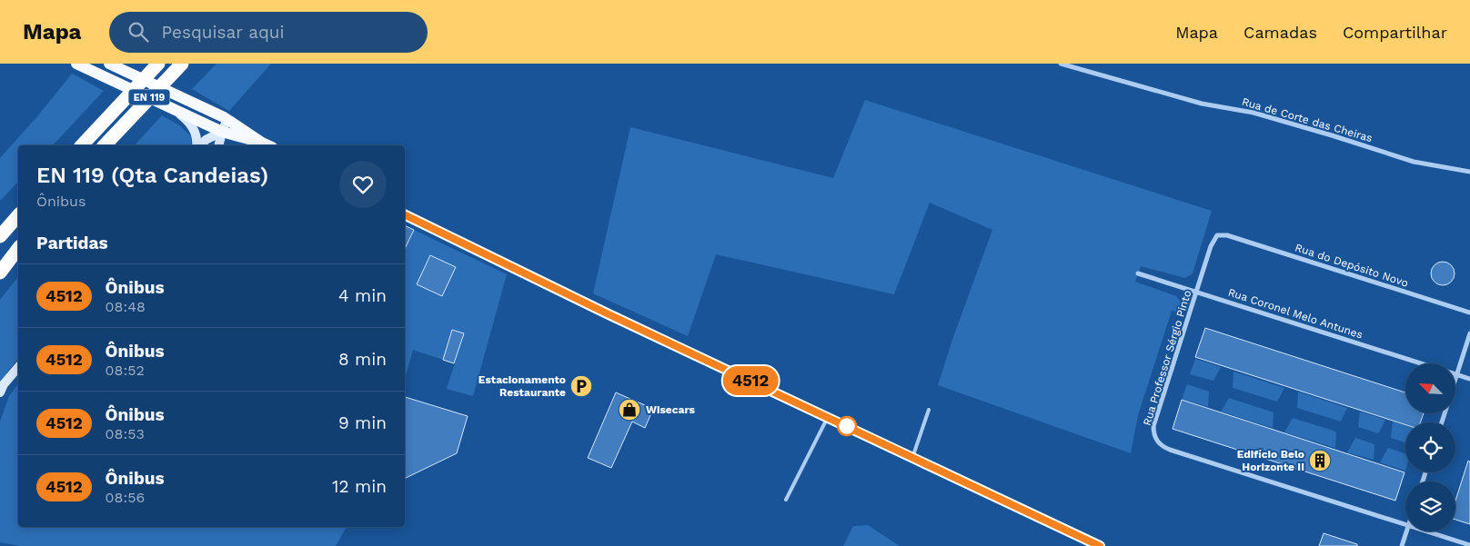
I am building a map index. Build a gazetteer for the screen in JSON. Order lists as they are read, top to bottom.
{
  "streets": {
    "main road": ["EN 119"],
    "street": [
      "Rua de Corte das Cheiras",
      "Rua do Depósito Novo",
      "Rua Coronel Melo Antunes",
      "Rua Professor Sérgio Pinto"
    ]
  },
  "crossings": [
    ["Rua do Depósito Novo", "Rua Professor Sérgio Pinto"],
    ["Rua Coronel Melo Antunes", "Rua Professor Sérgio Pinto"]
  ],
  "places": {
    "parking": ["Estacionamento Restaurante"],
    "shop": ["Wisecars"],
    "building": ["Edifício Belo Horizonte II"]
  },
  "lines": ["bus line 4512"],
  "north": "top left",
  "page": {
    "header": "Mapa",
    "search": "Pesquisar aqui",
    "nav": ["Mapa", "Camadas", "Compartilhar"],
    "on_map": "4512",
    "heading": [
      ["EN 119 (Qta Candeias)", "Ônibus"],
      "Partidas"
    ],
    "list": [
      {
        "mark": "4512",
        "name": "Ônibus",
        "note": "08:48",
        "value": "4 min"
      },
      {
        "mark": "4512",
        "name": "Ônibus",
        "note": "08:52",
        "value": "8 min"
      },
      {
        "mark": "4512",
        "name": "Ônibus",
        "note": "08:53",
        "value": "9 min"
      },
      {
        "mark": "4512",
        "name": "Ônibus",
        "note": "08:56",
        "value": "12 min"
      }
    ]
  }
}
